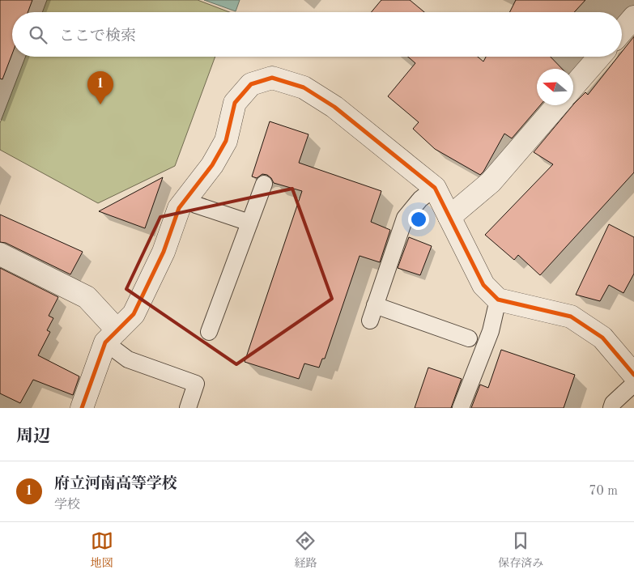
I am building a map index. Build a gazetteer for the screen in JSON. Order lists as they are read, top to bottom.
{
  "north": "left",
  "page": {
    "search": "ここで検索",
    "pins": "1",
    "heading": "周辺",
    "list": [
      {
        "mark": "1",
        "name": "府立河南高等学校",
        "note": "学校",
        "value": "70 m"
      }
    ],
    "nav": ["地図", "経路", "保存済み"]
  }
}
